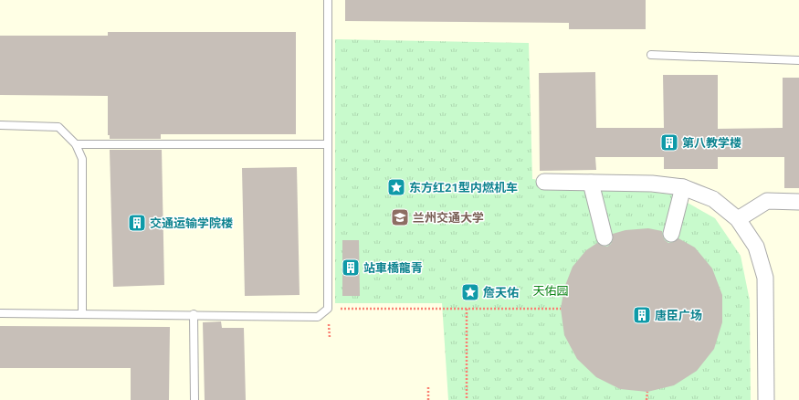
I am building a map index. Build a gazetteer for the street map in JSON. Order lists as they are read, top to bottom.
{
  "parks": ["天佑园"],
  "places": {
    "building": [
      "第八教学楼",
      "交通运输学院楼",
      "站車橋龍青",
      "唐臣广场"
    ],
    "place": ["东方红21型内燃机车", "詹天佑"],
    "school or university": ["兰州交通大学"]
  }
}
